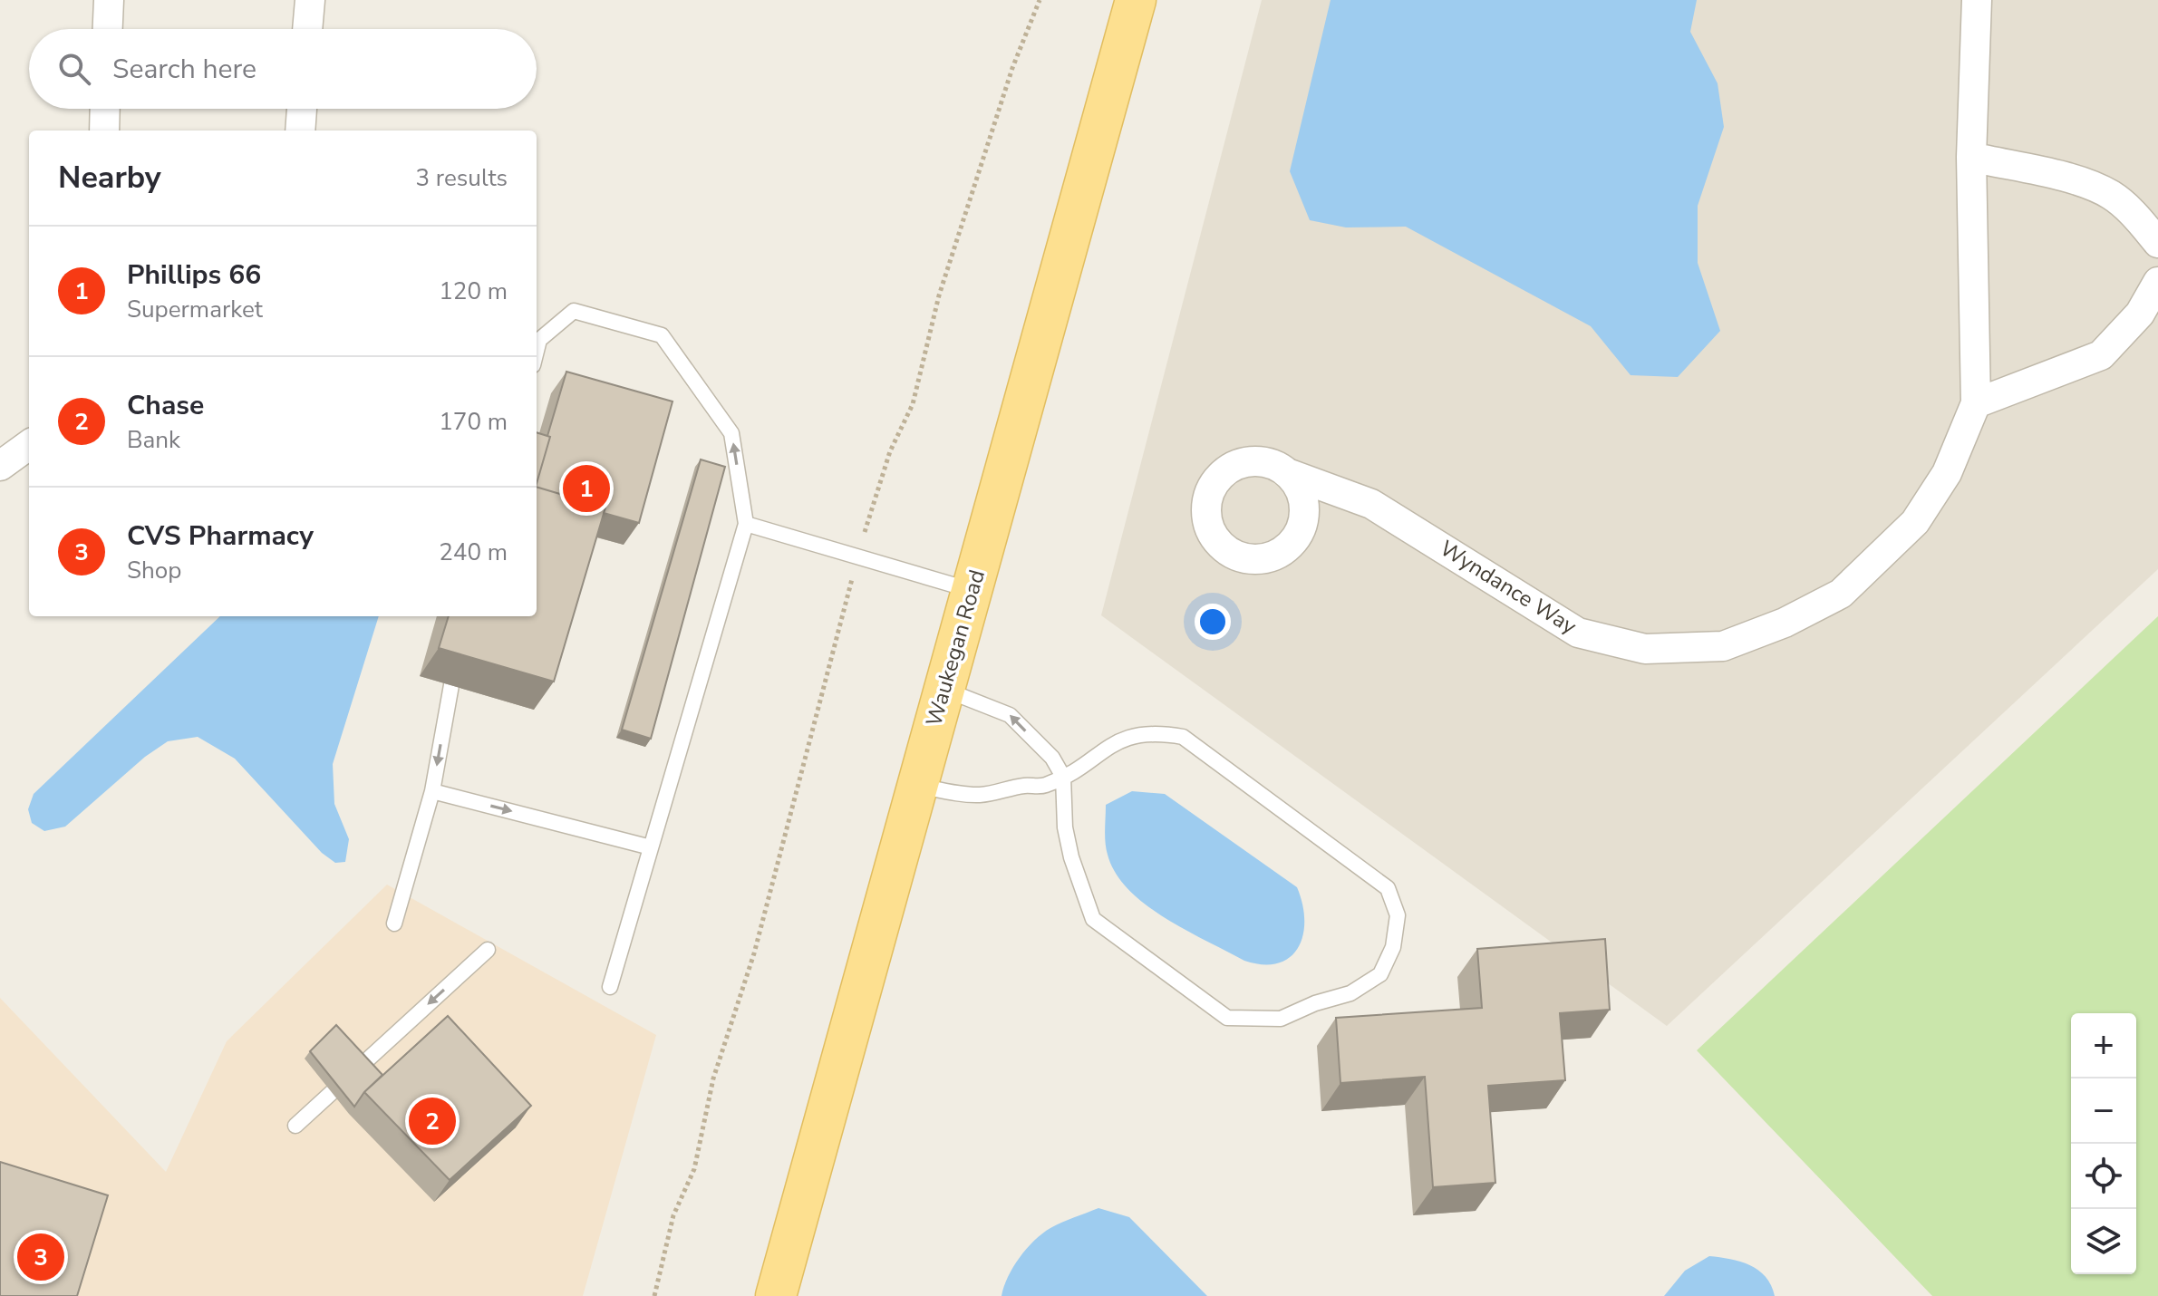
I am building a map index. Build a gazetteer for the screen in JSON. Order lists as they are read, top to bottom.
{
  "streets": {
    "main road": ["Waukegan Road"],
    "street": ["Wyndance Way"]
  },
  "page": {
    "search": "Search here",
    "heading": ["Nearby", "3 results"],
    "list": [
      {
        "mark": "1",
        "name": "Phillips 66",
        "note": "Supermarket",
        "value": "120 m"
      },
      {
        "mark": "2",
        "name": "Chase",
        "note": "Bank",
        "value": "170 m"
      },
      {
        "mark": "3",
        "name": "CVS Pharmacy",
        "note": "Shop",
        "value": "240 m"
      }
    ],
    "pins": ["1", "2", "3"],
    "map_buttons": ["+", "−"]
  }
}
